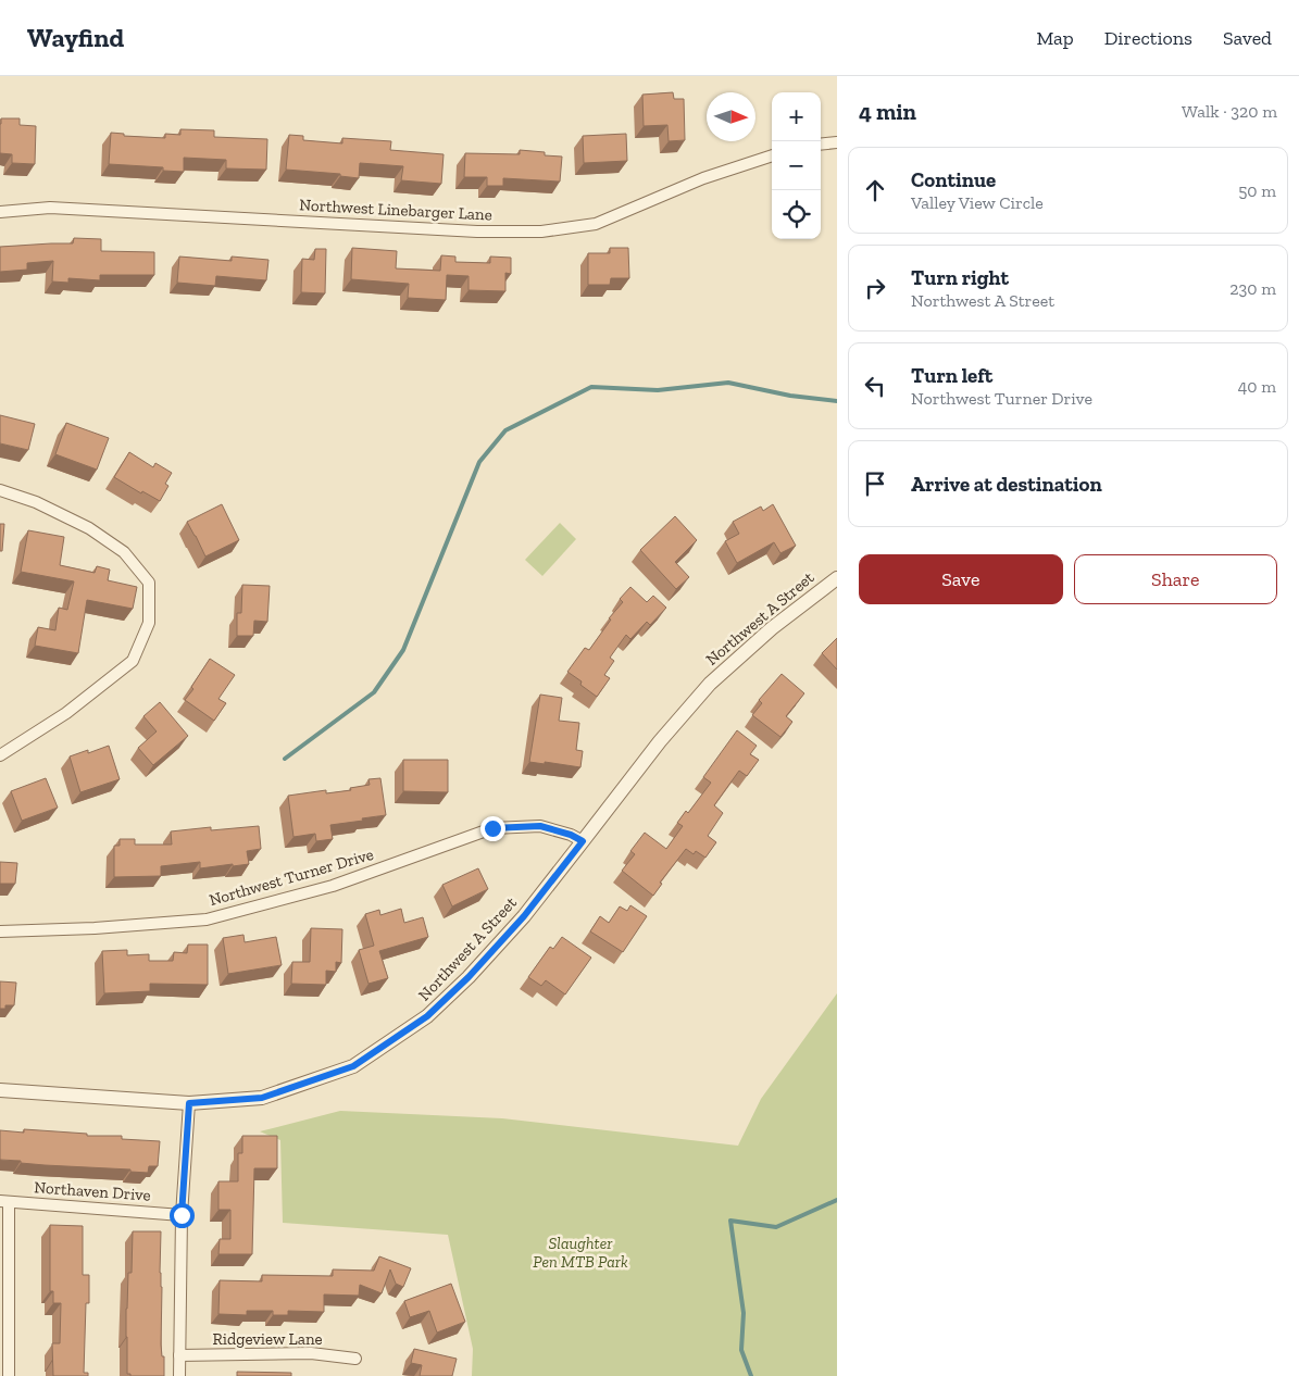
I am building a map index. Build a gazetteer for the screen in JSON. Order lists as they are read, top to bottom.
{
  "streets": {
    "street": [
      "Northwest Linebarger Lane",
      "Northwest A Street",
      "Northwest Turner Drive",
      "Northaven Drive",
      "Ridgeview Lane"
    ]
  },
  "crossings": [
    ["Northwest A Street", "Northwest Turner Drive"]
  ],
  "parks": ["Slaughter Pen MTB Park"],
  "north": "right",
  "page": {
    "header": "Wayfind",
    "nav": ["Map", "Directions", "Saved"],
    "heading": ["4 min", "Walk · 320 m"],
    "map_buttons": ["+", "−"],
    "list": [
      ["Continue", "Valley View Circle", "50 m"],
      ["Turn right", "Northwest A Street", "230 m"],
      ["Turn left", "Northwest Turner Drive", "40 m"],
      "Arrive at destination"
    ],
    "buttons": ["Save", "Share"]
  }
}
